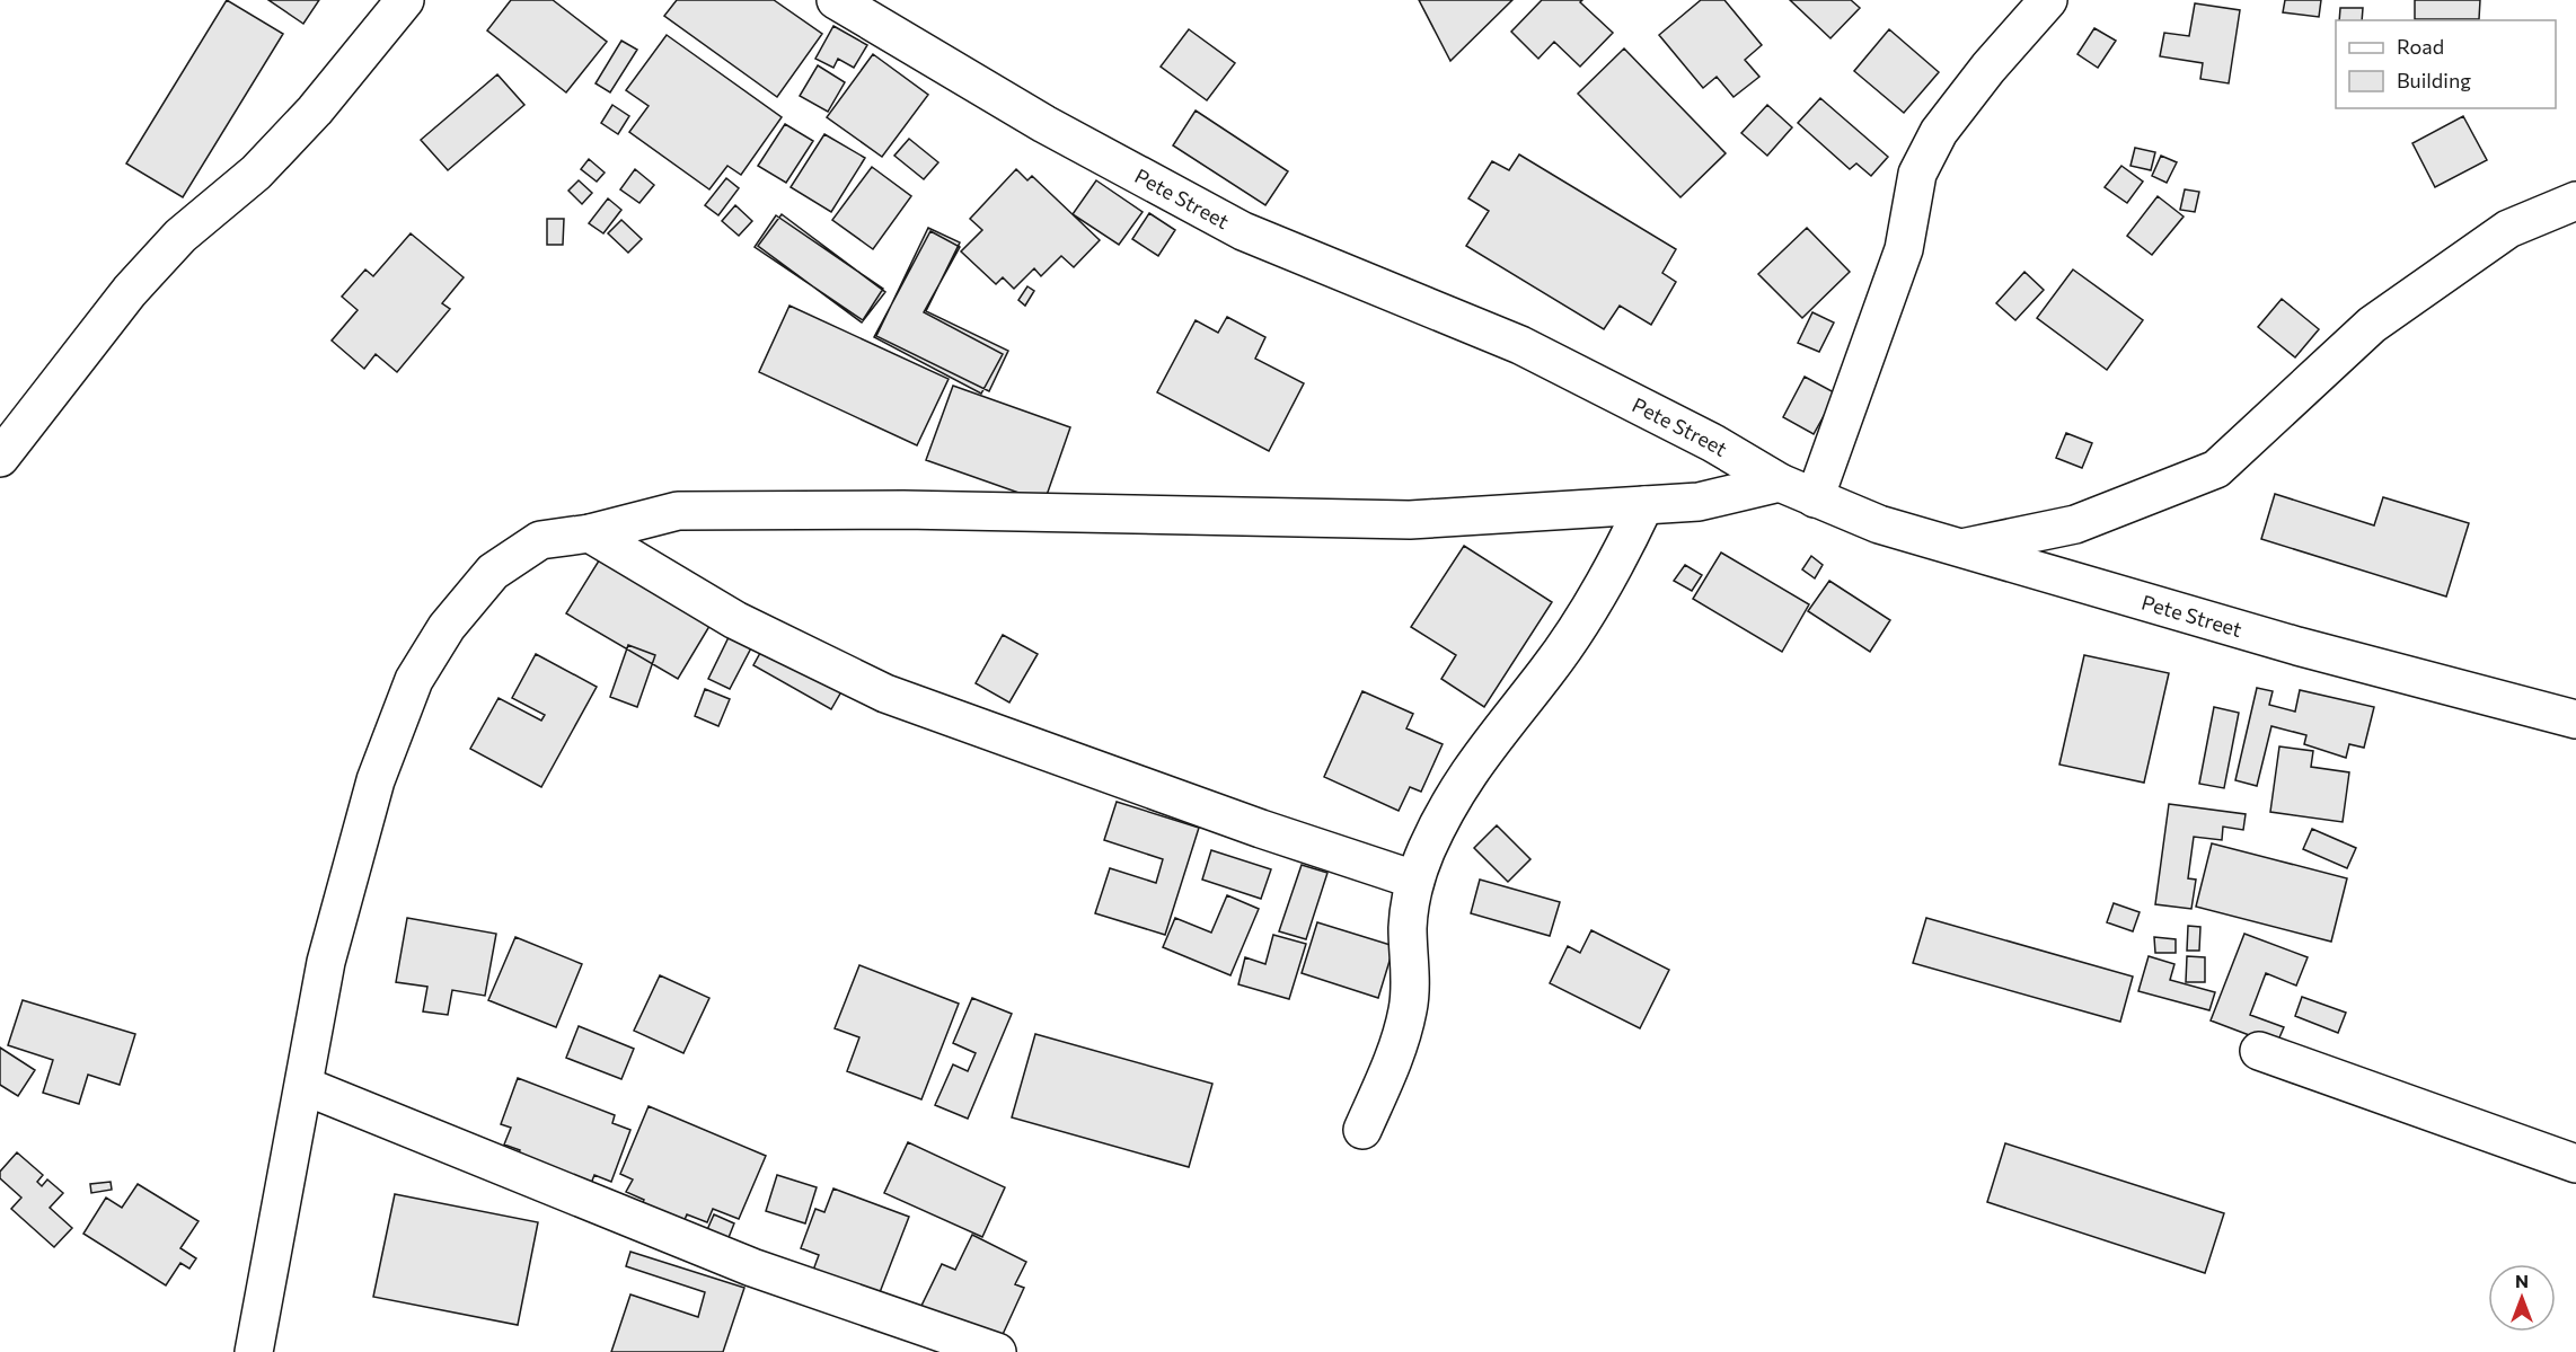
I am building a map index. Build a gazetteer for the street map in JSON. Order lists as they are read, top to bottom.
{
  "streets": {
    "street": ["Pete Street"]
  },
  "legend": ["Road", "Building"],
  "north": "top"
}
